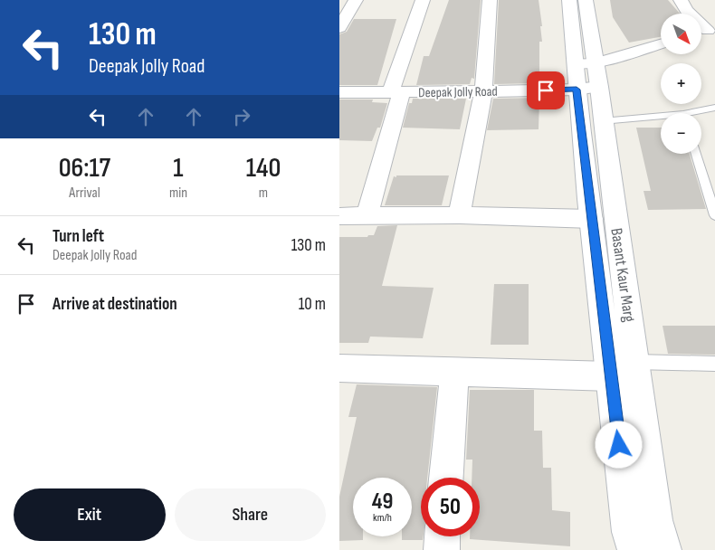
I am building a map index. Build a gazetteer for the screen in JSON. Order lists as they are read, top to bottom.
{
  "streets": {
    "street": ["Deepak Jolly Road", "Basant Kaur Marg"]
  },
  "crossings": [
    ["Deepak Jolly Road", "Basant Kaur Marg"]
  ],
  "north": "bottom right",
  "page": {
    "turn": ["130 m", "Deepak Jolly Road"],
    "map_buttons": ["+", "−"],
    "eta": [
      "06:17",
      "Arrival",
      "1",
      "min",
      "140",
      "m"
    ],
    "list": [
      {
        "name": "Turn left",
        "note": "Deepak Jolly Road",
        "value": "130 m"
      },
      {
        "name": "Arrive at destination",
        "value": "10 m"
      }
    ],
    "speed": "49 km/h",
    "limit": "50",
    "buttons": ["Exit", "Share"]
  }
}
